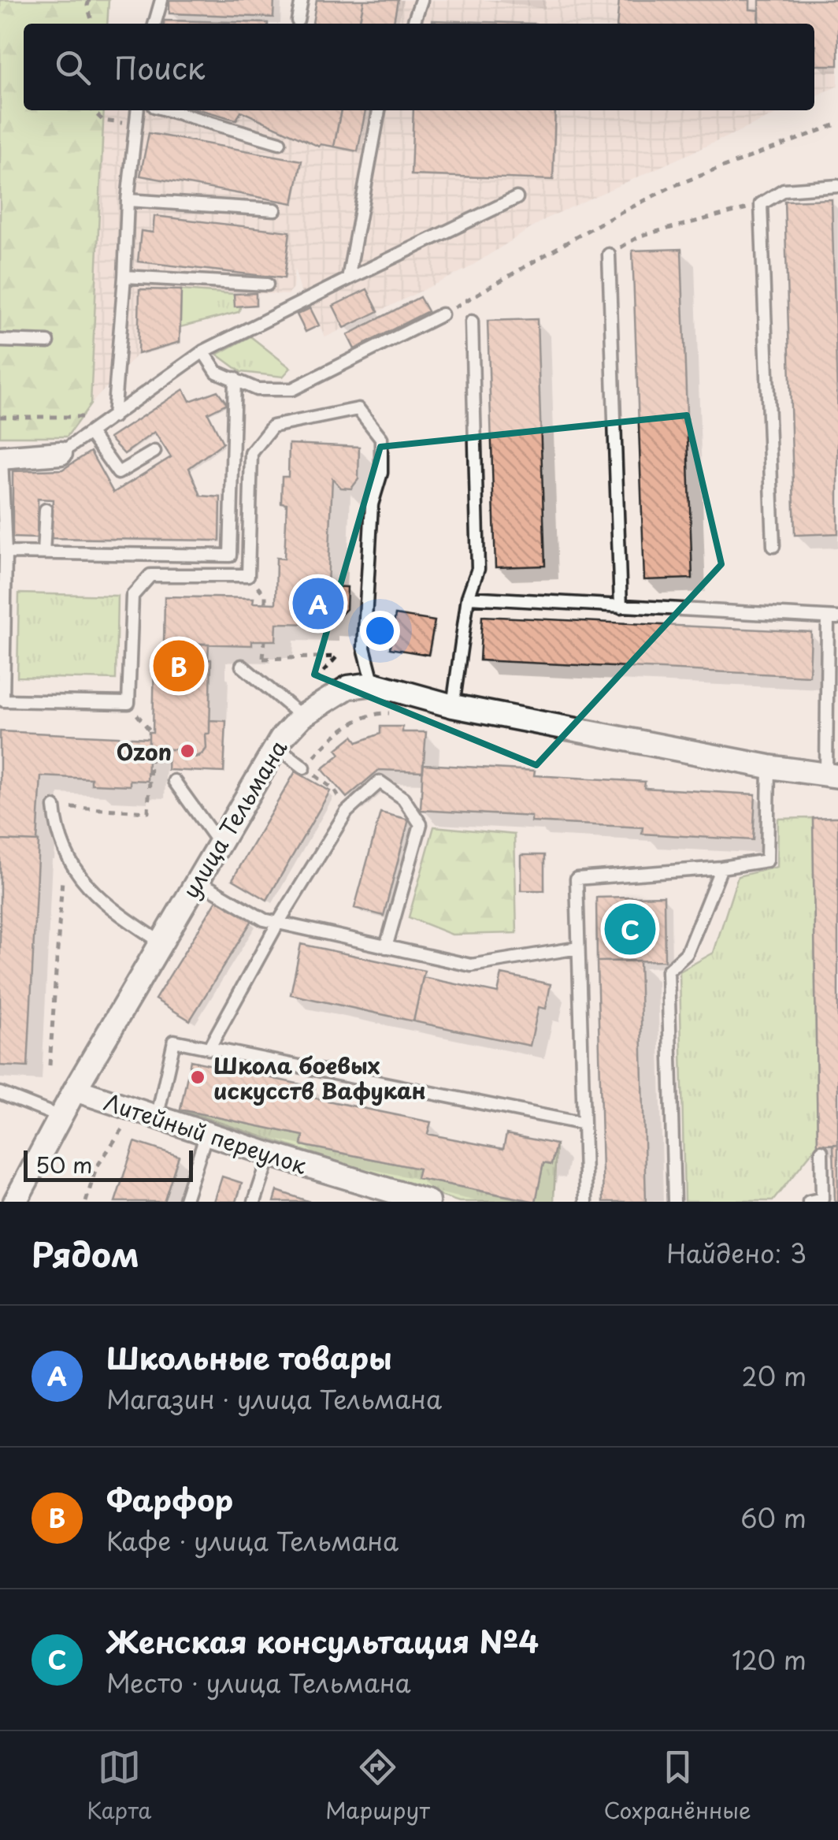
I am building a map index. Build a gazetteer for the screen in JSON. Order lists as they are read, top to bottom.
{
  "streets": {
    "street": ["улица Тельмана", "Литейный переулок"]
  },
  "crossings": [
    ["улица Тельмана", "Литейный переулок"]
  ],
  "places": ["Ozon", "Школа боевых искусств Вафукан"],
  "scale_bar": "50 m",
  "page": {
    "search": "Поиск",
    "pins": ["A", "B", "C"],
    "scale": "50 m",
    "heading": ["Рядом", "Найдено: 3"],
    "list": [
      {
        "mark": "A",
        "name": "Школьные товары",
        "note": "Магазин · улица Тельмана",
        "value": "20 m"
      },
      {
        "mark": "B",
        "name": "Фарфор",
        "note": "Кафе · улица Тельмана",
        "value": "60 m"
      },
      {
        "mark": "C",
        "name": "Женская консультация №4",
        "note": "Место · улица Тельмана",
        "value": "120 m"
      }
    ],
    "nav": ["Карта", "Маршрут", "Сохранённые"]
  }
}
